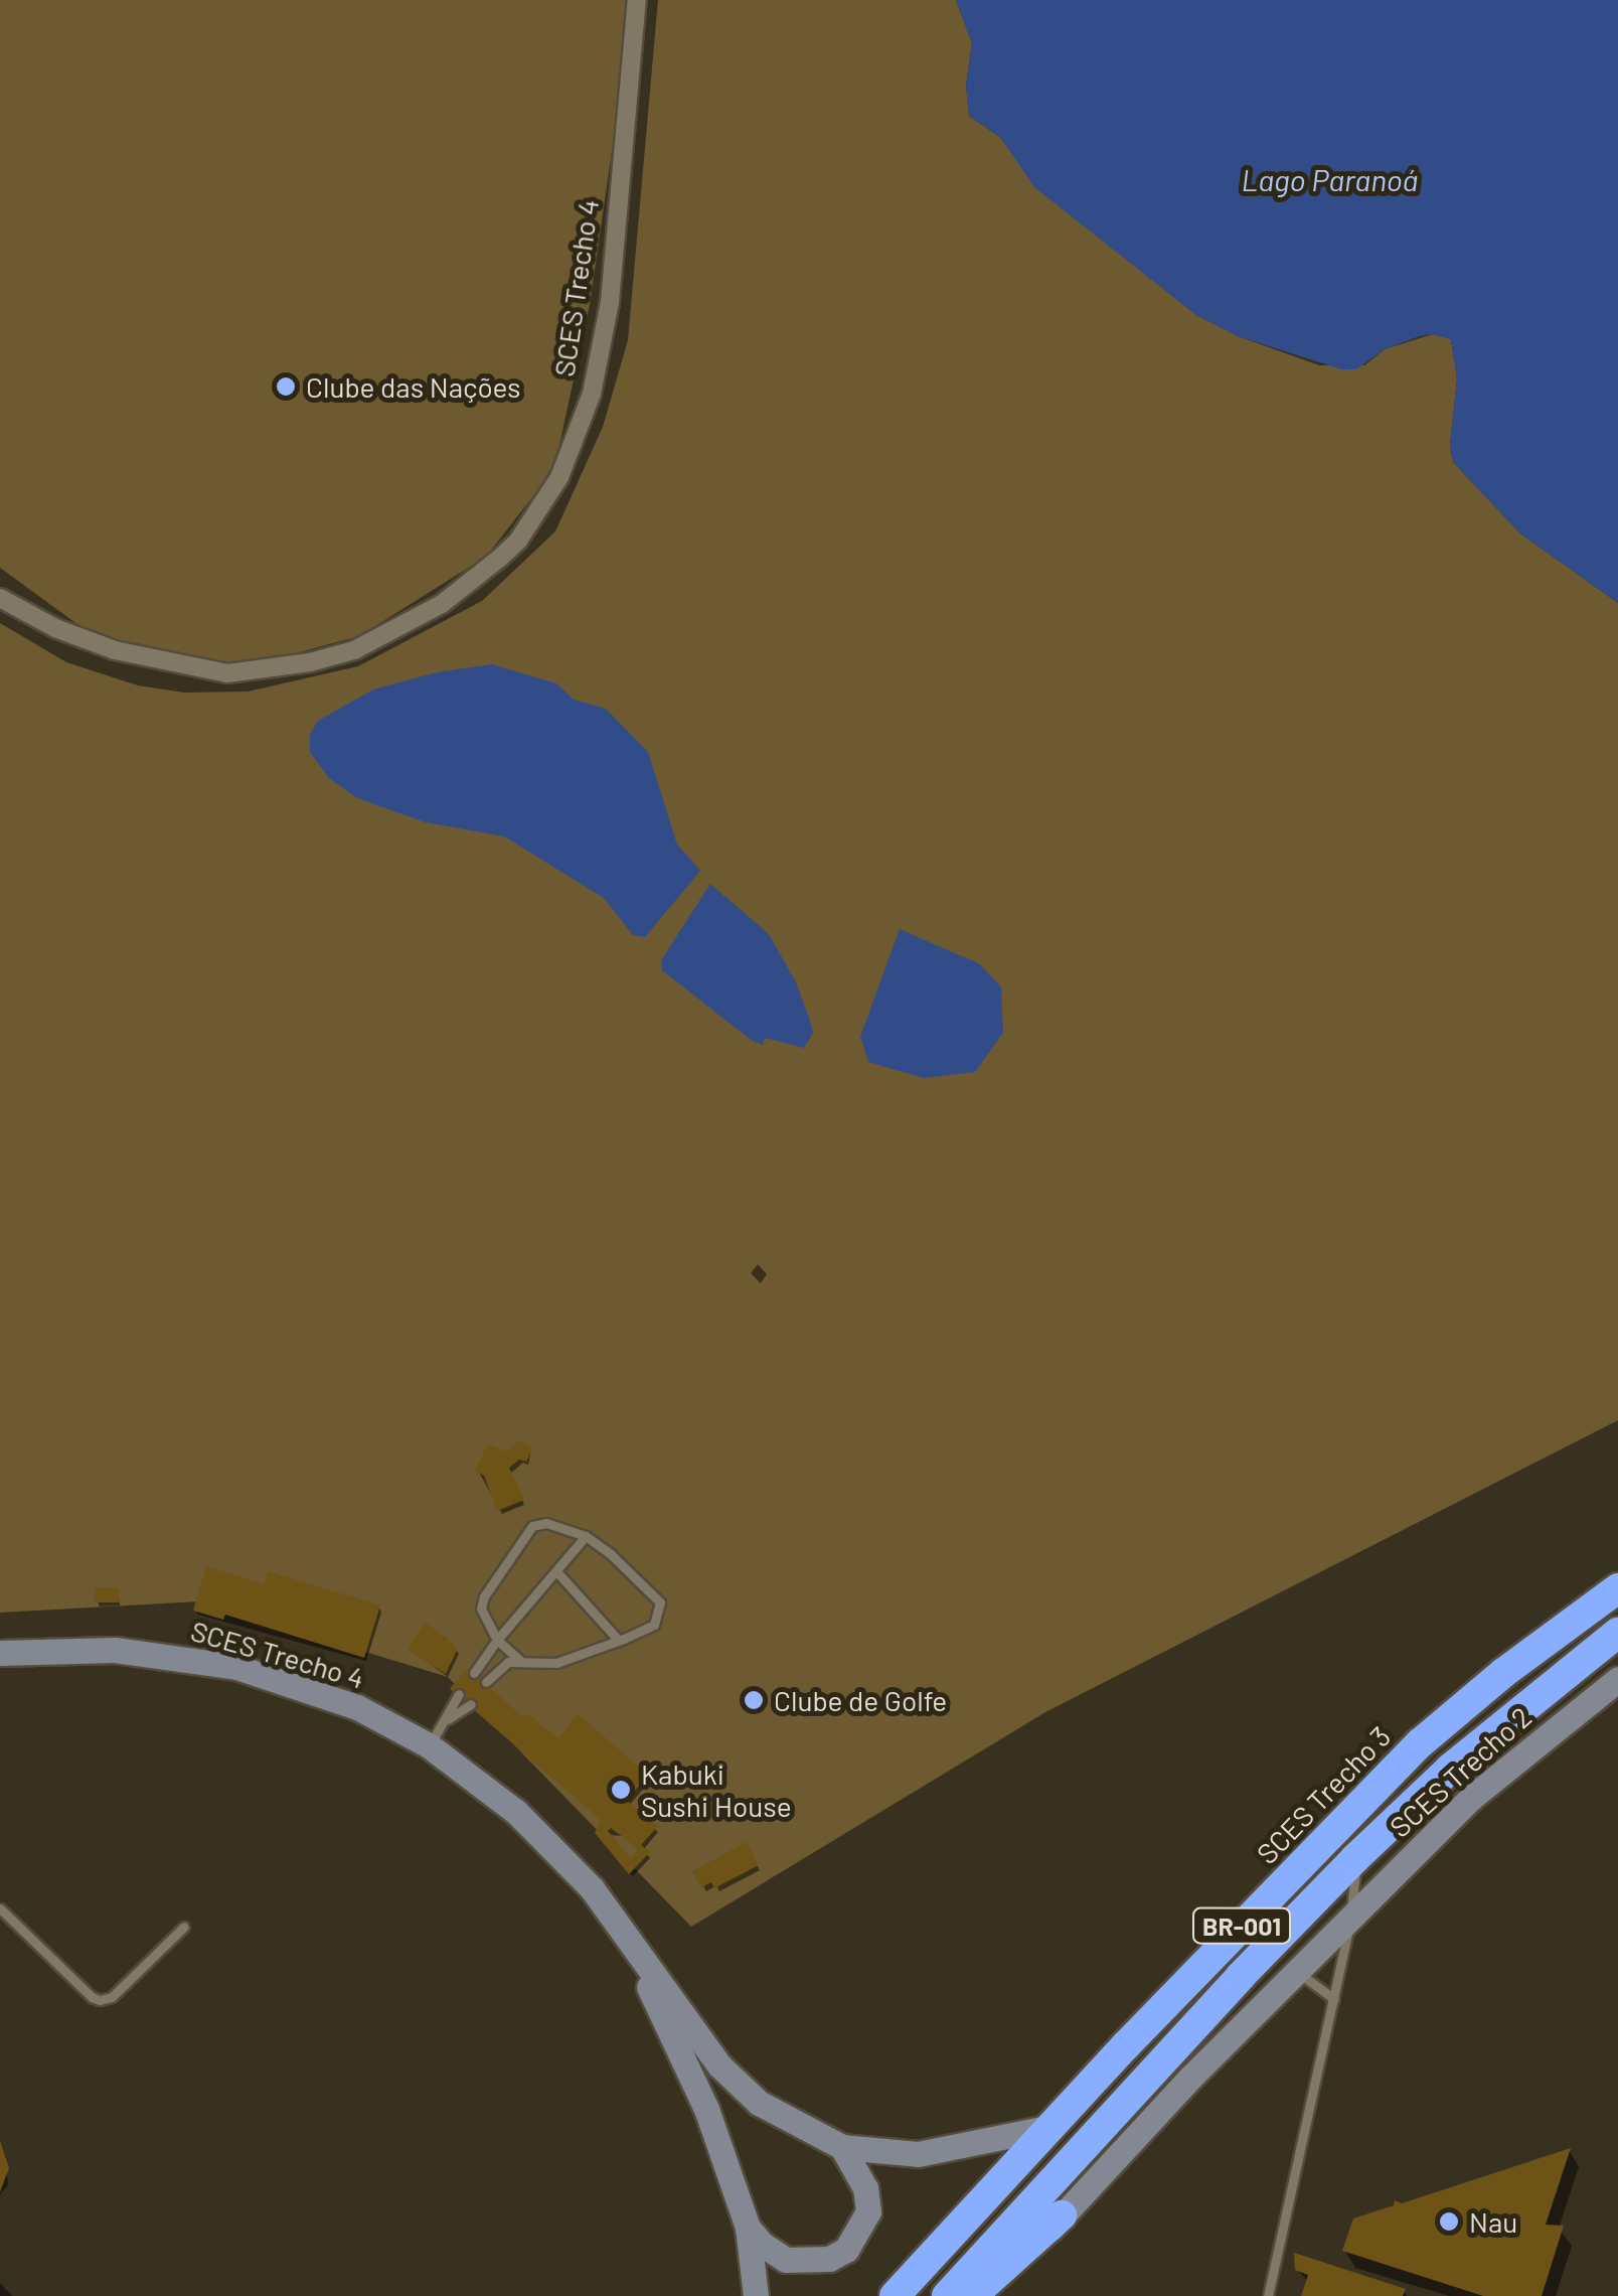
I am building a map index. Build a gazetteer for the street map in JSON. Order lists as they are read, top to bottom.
{
  "streets": {
    "highway": ["SCES Trecho 3", "BR-001"],
    "street": ["SCES Trecho 4", "SCES Trecho 2"]
  },
  "crossings": [
    ["SCES Trecho 4", "SCES Trecho 3"]
  ],
  "water": ["Lago Paranoá"],
  "places": [
    "Clube das Nações",
    "Clube de Golfe",
    "Kabuki Sushi House",
    "Nau"
  ]
}
